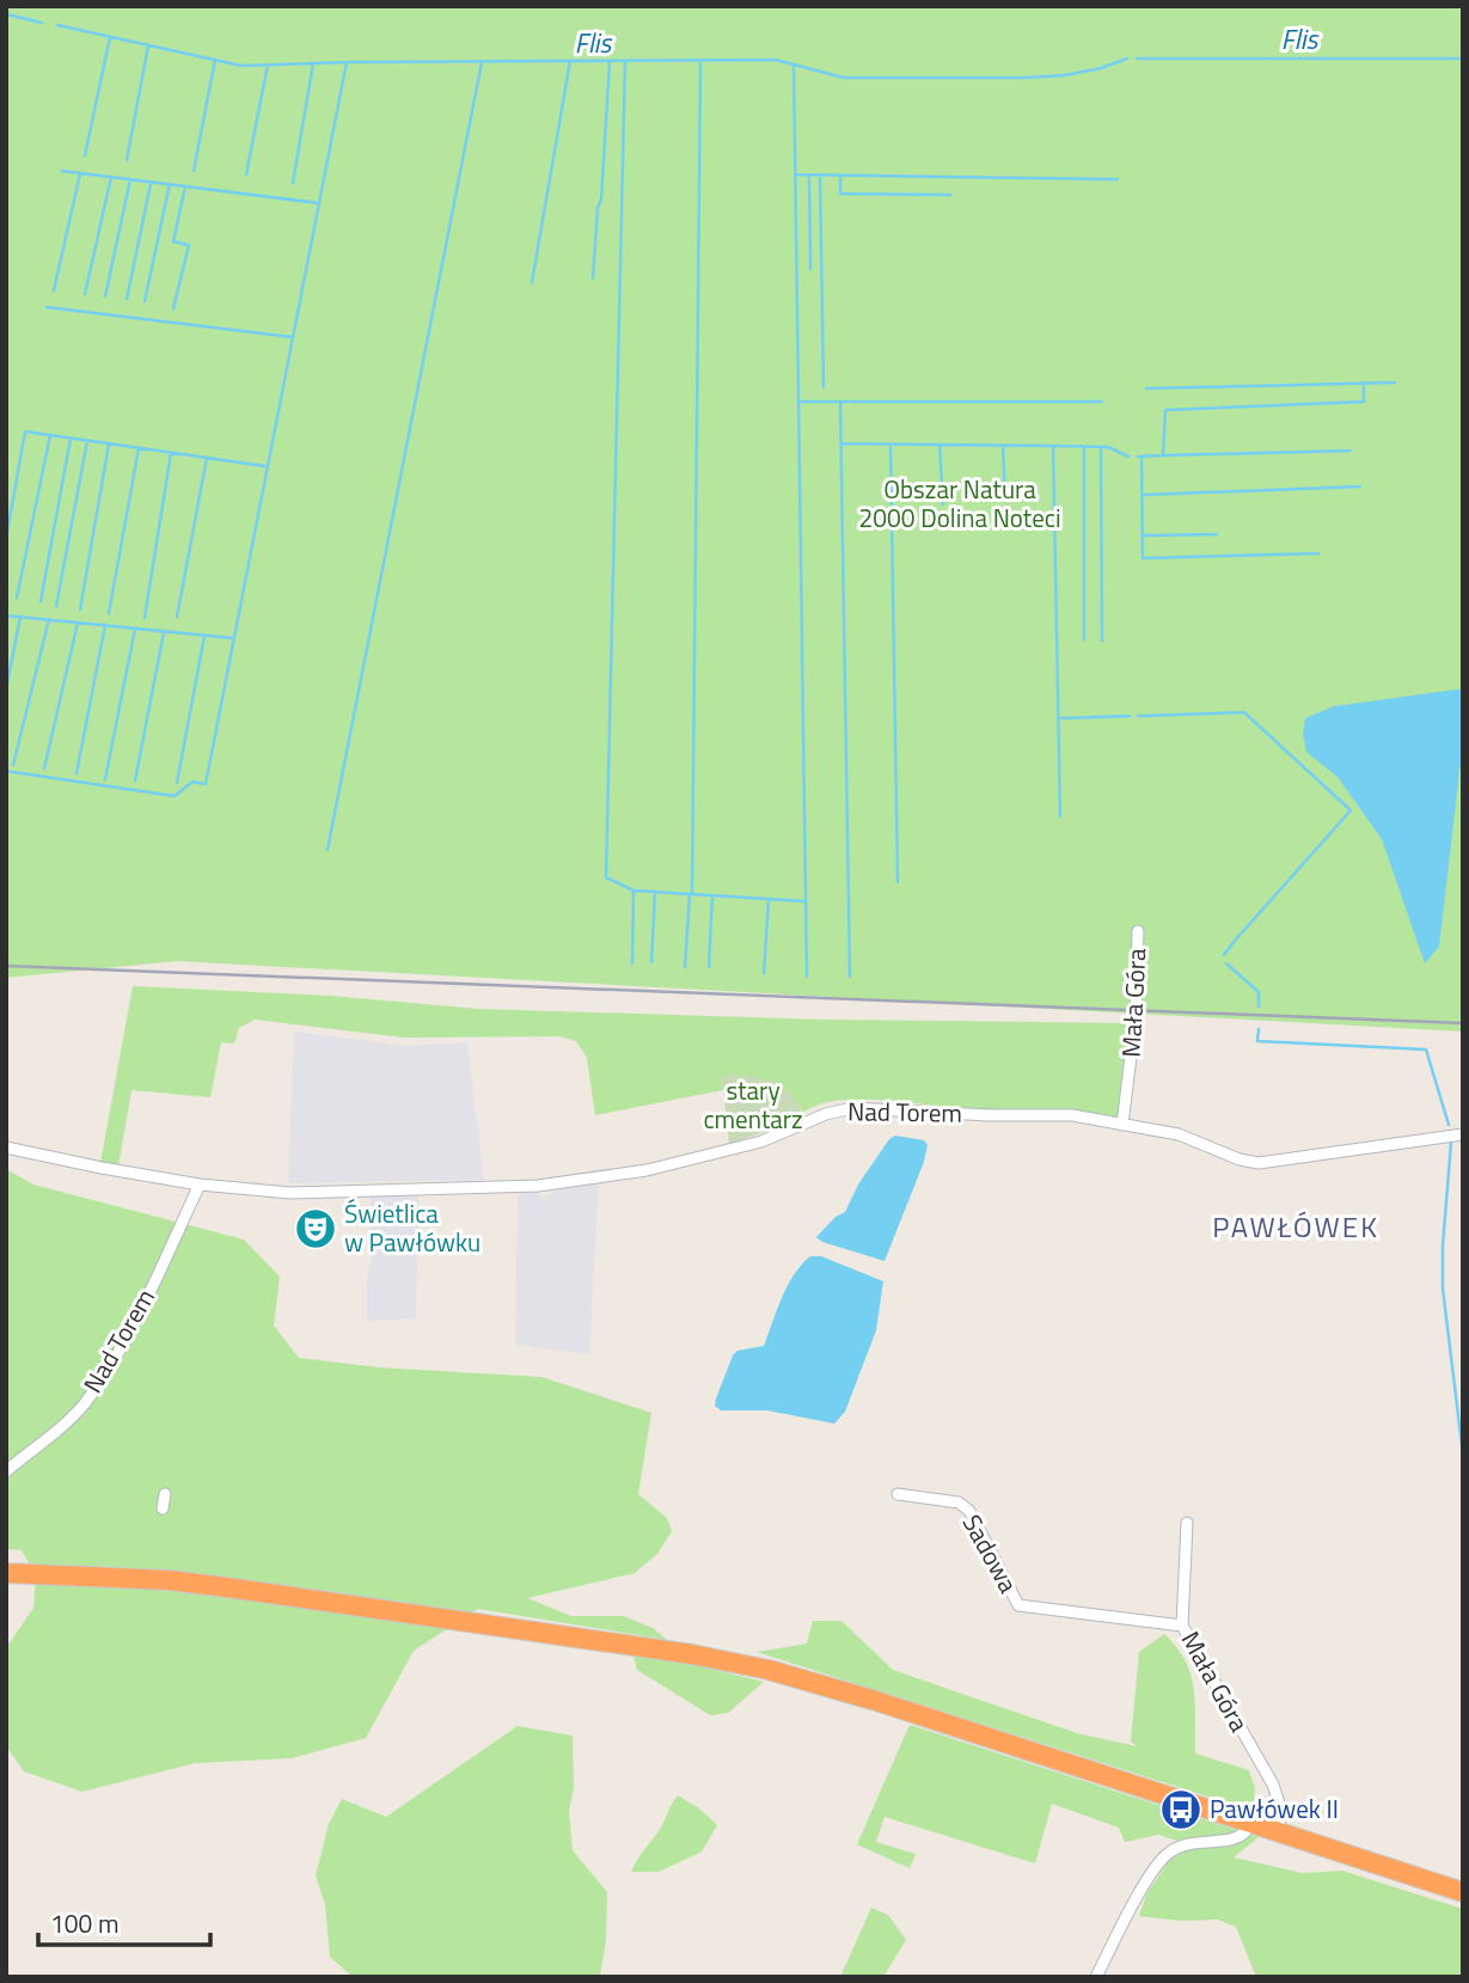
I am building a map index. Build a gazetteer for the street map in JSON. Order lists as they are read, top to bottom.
{
  "streets": {
    "street": ["Mała Góra", "Nad Torem", "Sadowa"]
  },
  "crossings": [
    ["Mała Góra", "Nad Torem"],
    ["Mała Góra", "Sadowa"]
  ],
  "districts": ["PAWŁÓWEK"],
  "water": ["Flis"],
  "parks": ["Obszar Natura 2000 Dolina Noteci", "stary cmentarz"],
  "places": {
    "theatre": ["Świetlica w Pawłówku"],
    "bus stop": ["Pawłówek II"]
  },
  "scale_bar": "100 m"
}
